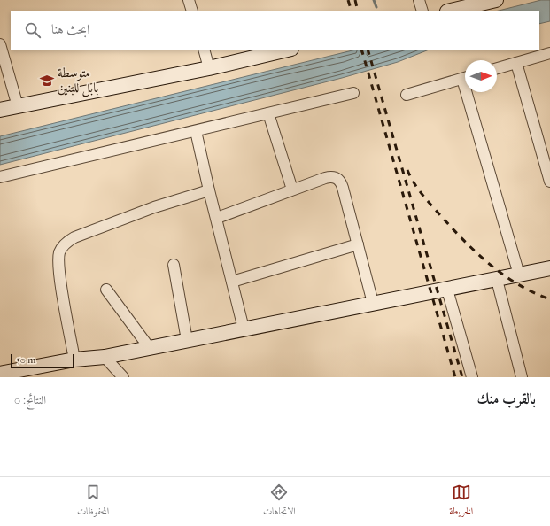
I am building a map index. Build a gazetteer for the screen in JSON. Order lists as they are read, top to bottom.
{
  "places": {
    "school or university": ["متوسطة بابل للبنين"]
  },
  "scale_bar": "50 m",
  "north": "right",
  "page": {
    "search": "ابحث هنا",
    "scale": "50 m",
    "heading": ["بالقرب منك", "النتائج: 0"],
    "nav": ["الخريطة", "الاتجاهات", "المحفوظات"]
  }
}
